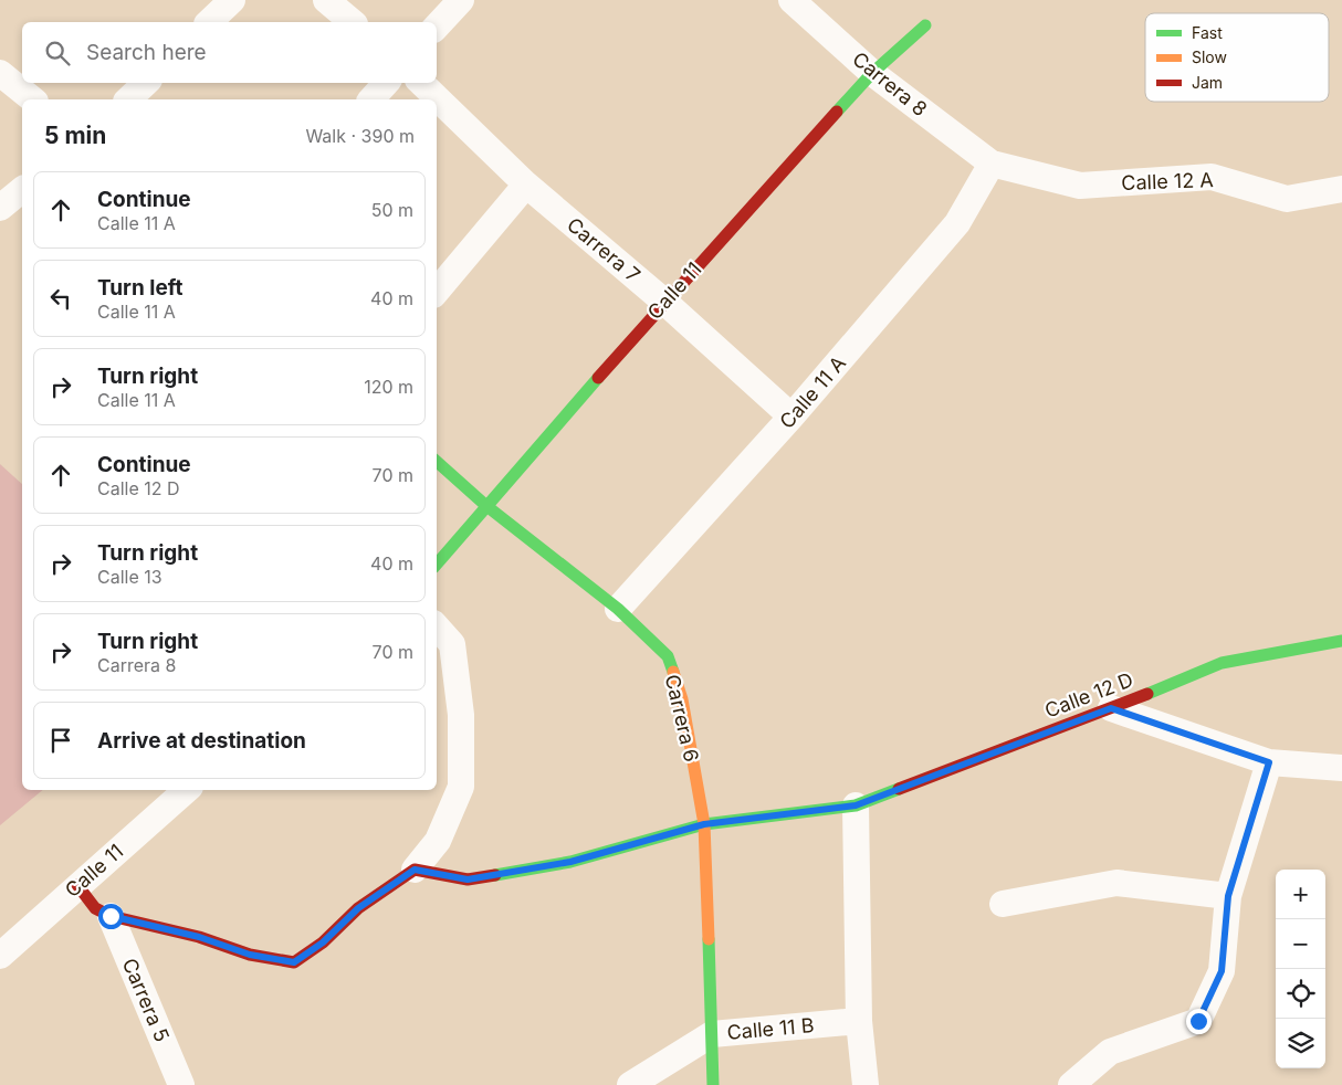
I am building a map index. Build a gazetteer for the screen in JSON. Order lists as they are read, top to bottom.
{
  "streets": {
    "street": [
      "Carrera 8",
      "Calle 12 A",
      "Carrera 7",
      "Calle 11",
      "Calle 11 A",
      "Calle 12 D",
      "Carrera 6",
      "Carrera 5",
      "Calle 11 B"
    ]
  },
  "crossings": [
    ["Carrera 8", "Calle 12 A"],
    ["Carrera 8", "Calle 11"],
    ["Carrera 8", "Calle 11 A"],
    ["Calle 12 A", "Calle 11 A"],
    ["Carrera 7", "Calle 11"],
    ["Carrera 7", "Calle 11 A"],
    ["Calle 11", "Carrera 6"],
    ["Calle 11 A", "Carrera 6"],
    ["Carrera 6", "Calle 11 B"]
  ],
  "legend": ["Fast", "Slow", "Jam"],
  "page": {
    "search": "Search here",
    "heading": ["5 min", "Walk · 390 m"],
    "list": [
      ["Continue", "Calle 11 A", "50 m"],
      ["Turn left", "Calle 11 A", "40 m"],
      ["Turn right", "Calle 11 A", "120 m"],
      ["Continue", "Calle 12 D", "70 m"],
      ["Turn right", "Calle 13", "40 m"],
      ["Turn right", "Carrera 8", "70 m"],
      "Arrive at destination"
    ],
    "map_buttons": ["+", "−"]
  }
}
